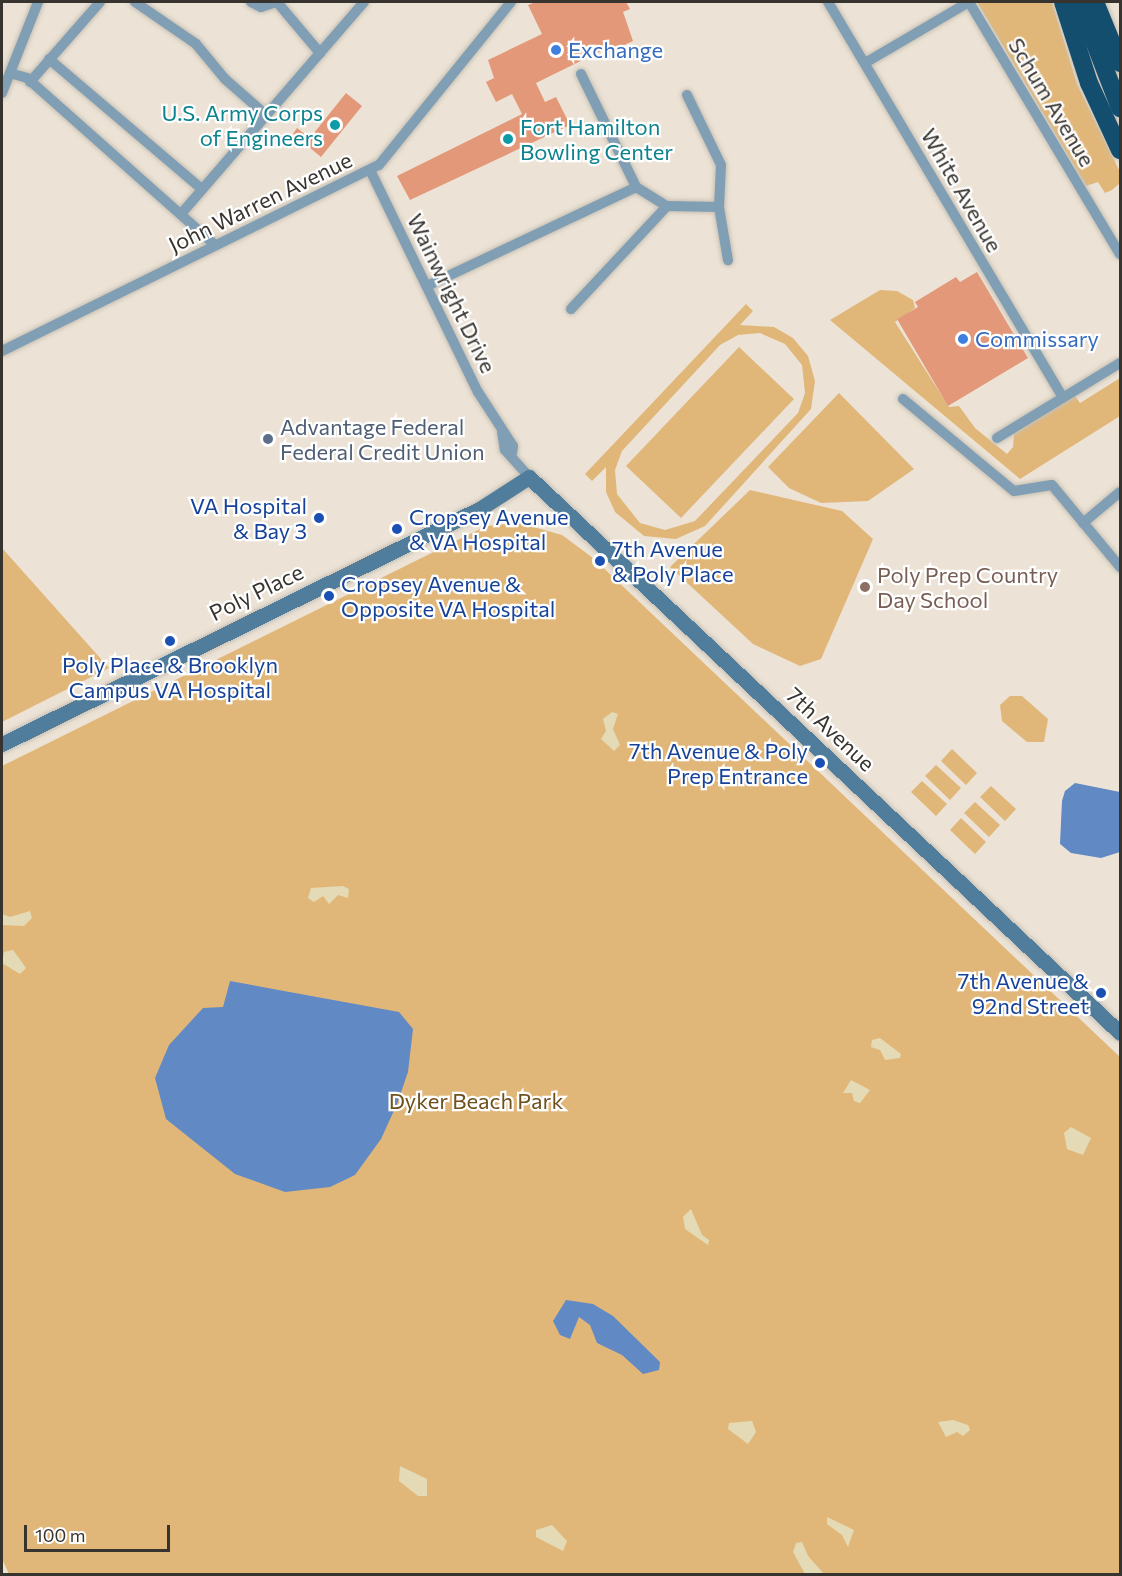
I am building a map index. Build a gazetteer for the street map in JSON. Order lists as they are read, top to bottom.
{
  "streets": {
    "main road": ["Poly Place", "7th Avenue"],
    "street": [
      "Schum Avenue",
      "White Avenue",
      "John Warren Avenue",
      "Wainwright Drive"
    ]
  },
  "crossings": [
    ["John Warren Avenue", "Wainwright Drive"],
    ["Wainwright Drive", "7th Avenue"],
    ["Poly Place", "7th Avenue"]
  ],
  "parks": ["Dyker Beach Park"],
  "places": [
    "Exchange",
    "U.S. Army Corps of Engineers",
    "Fort Hamilton Bowling Center",
    "Commissary",
    "Advantage Federal Federal Credit Union",
    "VA Hospital & Bay 3",
    "Cropsey Avenue & VA Hospital",
    "7th Avenue & Poly Place",
    "Poly Prep Country Day School",
    "Cropsey Avenue & Opposite VA Hospital",
    "Poly Place & Brooklyn Campus VA Hospital",
    "7th Avenue & Poly Prep Entrance",
    "7th Avenue & 92nd Street"
  ],
  "scale_bar": "100 m"
}
